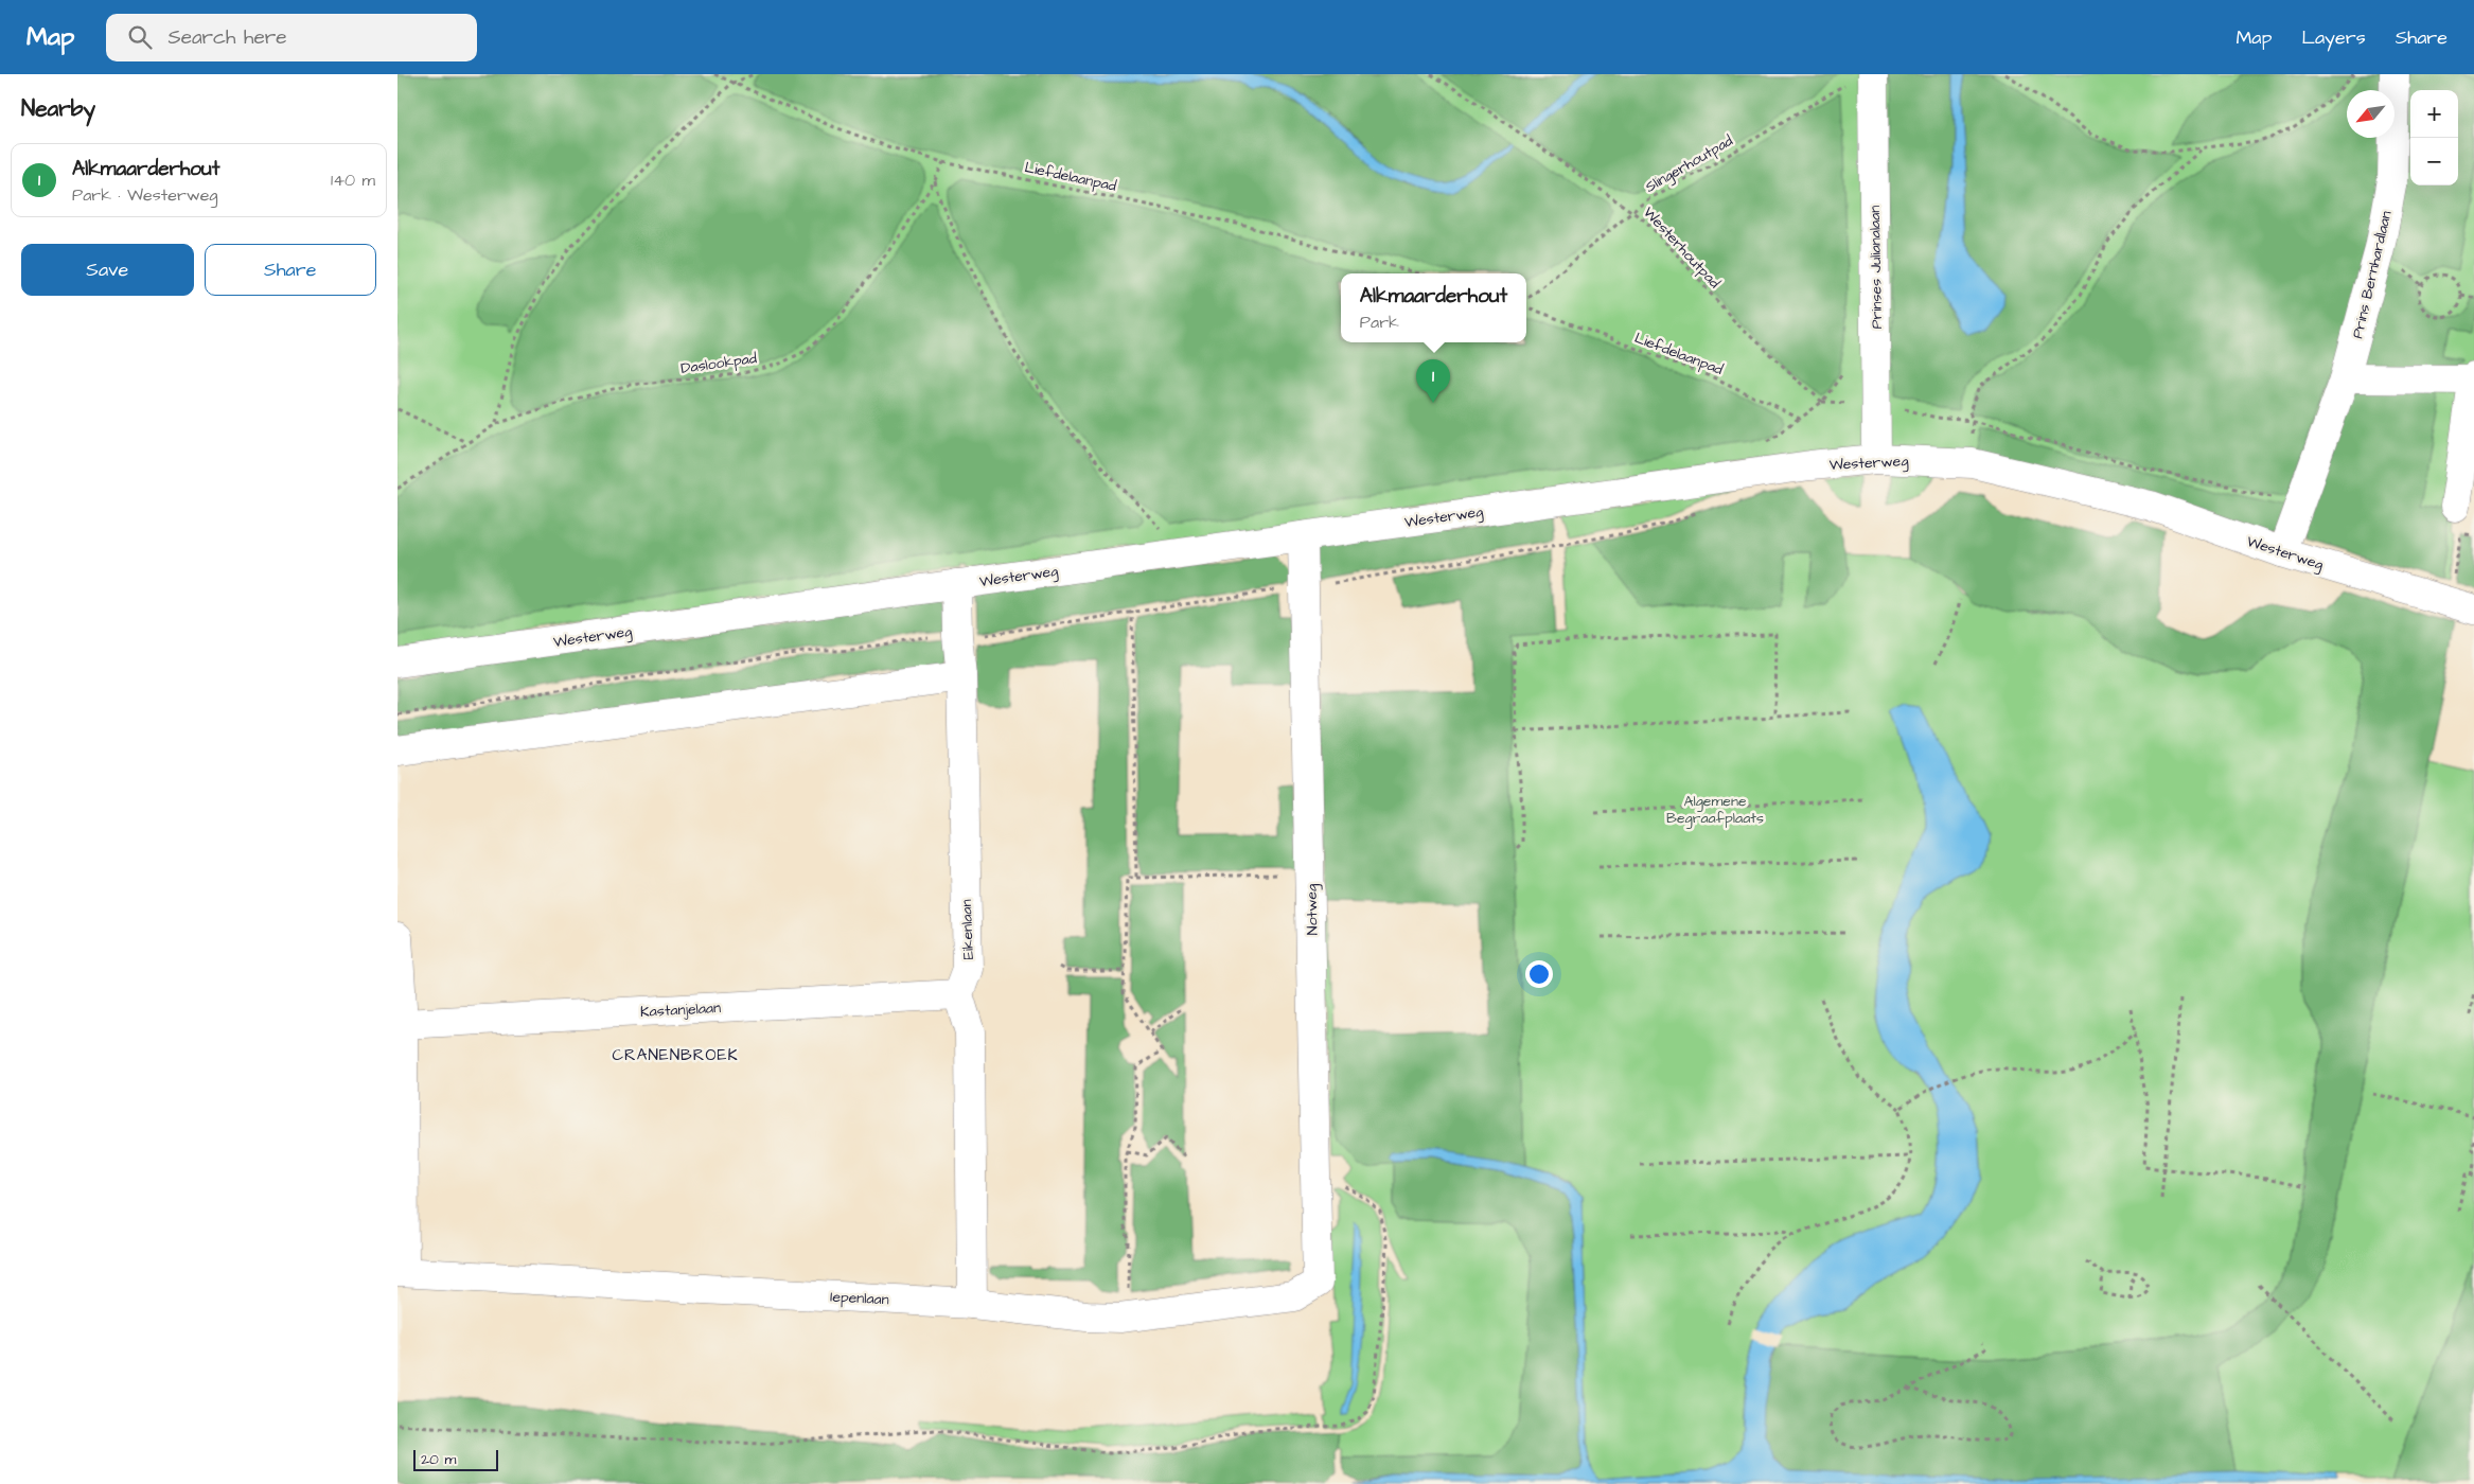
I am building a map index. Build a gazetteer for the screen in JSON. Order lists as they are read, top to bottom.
{
  "streets": {
    "street": [
      "Prinses Julianalaan",
      "Prins Bernhardlaan",
      "Westerweg",
      "Notweg",
      "Eikenlaan",
      "Kastanjelaan",
      "Iepenlaan"
    ],
    "path": [
      "Slingerhoutpad",
      "Liefdelaanpad",
      "Westerhoutpad",
      "Daslookpad"
    ]
  },
  "crossings": [
    ["Slingerhoutpad", "Westerhoutpad"],
    ["Slingerhoutpad", "Prinses Julianalaan"],
    ["Liefdelaanpad", "Westerhoutpad"],
    ["Liefdelaanpad", "Daslookpad"],
    ["Prinses Julianalaan", "Westerweg"],
    ["Prins Bernhardlaan", "Westerweg"],
    ["Westerweg", "Notweg"],
    ["Westerweg", "Eikenlaan"],
    ["Notweg", "Iepenlaan"],
    ["Eikenlaan", "Kastanjelaan"]
  ],
  "districts": ["CRANENBROEK"],
  "parks": ["Algemene Begraafplaats"],
  "scale_bar": "20 m",
  "north": "bottom left",
  "page": {
    "header": "Map",
    "search": "Search here",
    "nav": ["Map", "Layers", "Share"],
    "heading": "Nearby",
    "map_buttons": ["+", "−"],
    "list": [
      {
        "mark": "1",
        "name": "Alkmaarderhout",
        "note": "Park · Westerweg",
        "value": "140 m"
      }
    ],
    "buttons": ["Save", "Share"],
    "popup": ["Alkmaarderhout", "Park"],
    "pins": "1",
    "scale": "20 m"
  }
}
